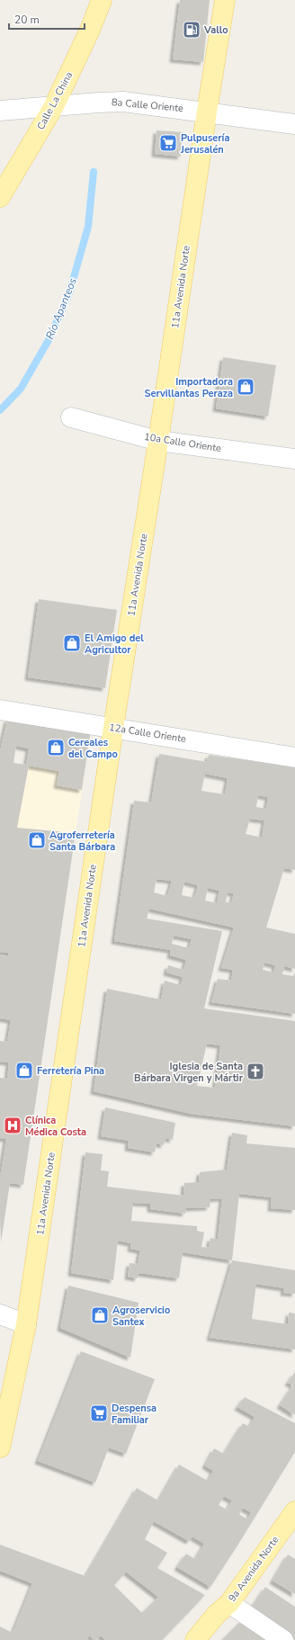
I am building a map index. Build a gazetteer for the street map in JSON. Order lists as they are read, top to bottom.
{
  "streets": {
    "main road": ["Calle La China", "11a Avenida Norte", "9a Avenida Norte"],
    "street": ["8a Calle Oriente", "10a Calle Oriente", "12a Calle Oriente"]
  },
  "crossings": [
    ["Calle La China", "8a Calle Oriente"],
    ["8a Calle Oriente", "11a Avenida Norte"],
    ["11a Avenida Norte", "10a Calle Oriente"],
    ["11a Avenida Norte", "12a Calle Oriente"]
  ],
  "water": ["Río Apanteos"],
  "places": {
    "fuel station": ["Vallo"],
    "supermarket": ["Pulpusería Jerusalén", "Despensa Familiar"],
    "shop": [
      "Importadora Servillantas Peraza",
      "El Amigo del Agricultor",
      "Cereales del Campo",
      "Agroferretería Santa Bárbara",
      "Ferretería Pina",
      "Agroservicio Santex"
    ],
    "church": ["Iglesia de Santa Bárbara Virgen y Mártir"],
    "hospital": ["Clínica Médica Costa"]
  },
  "scale_bar": "20 m"
}
